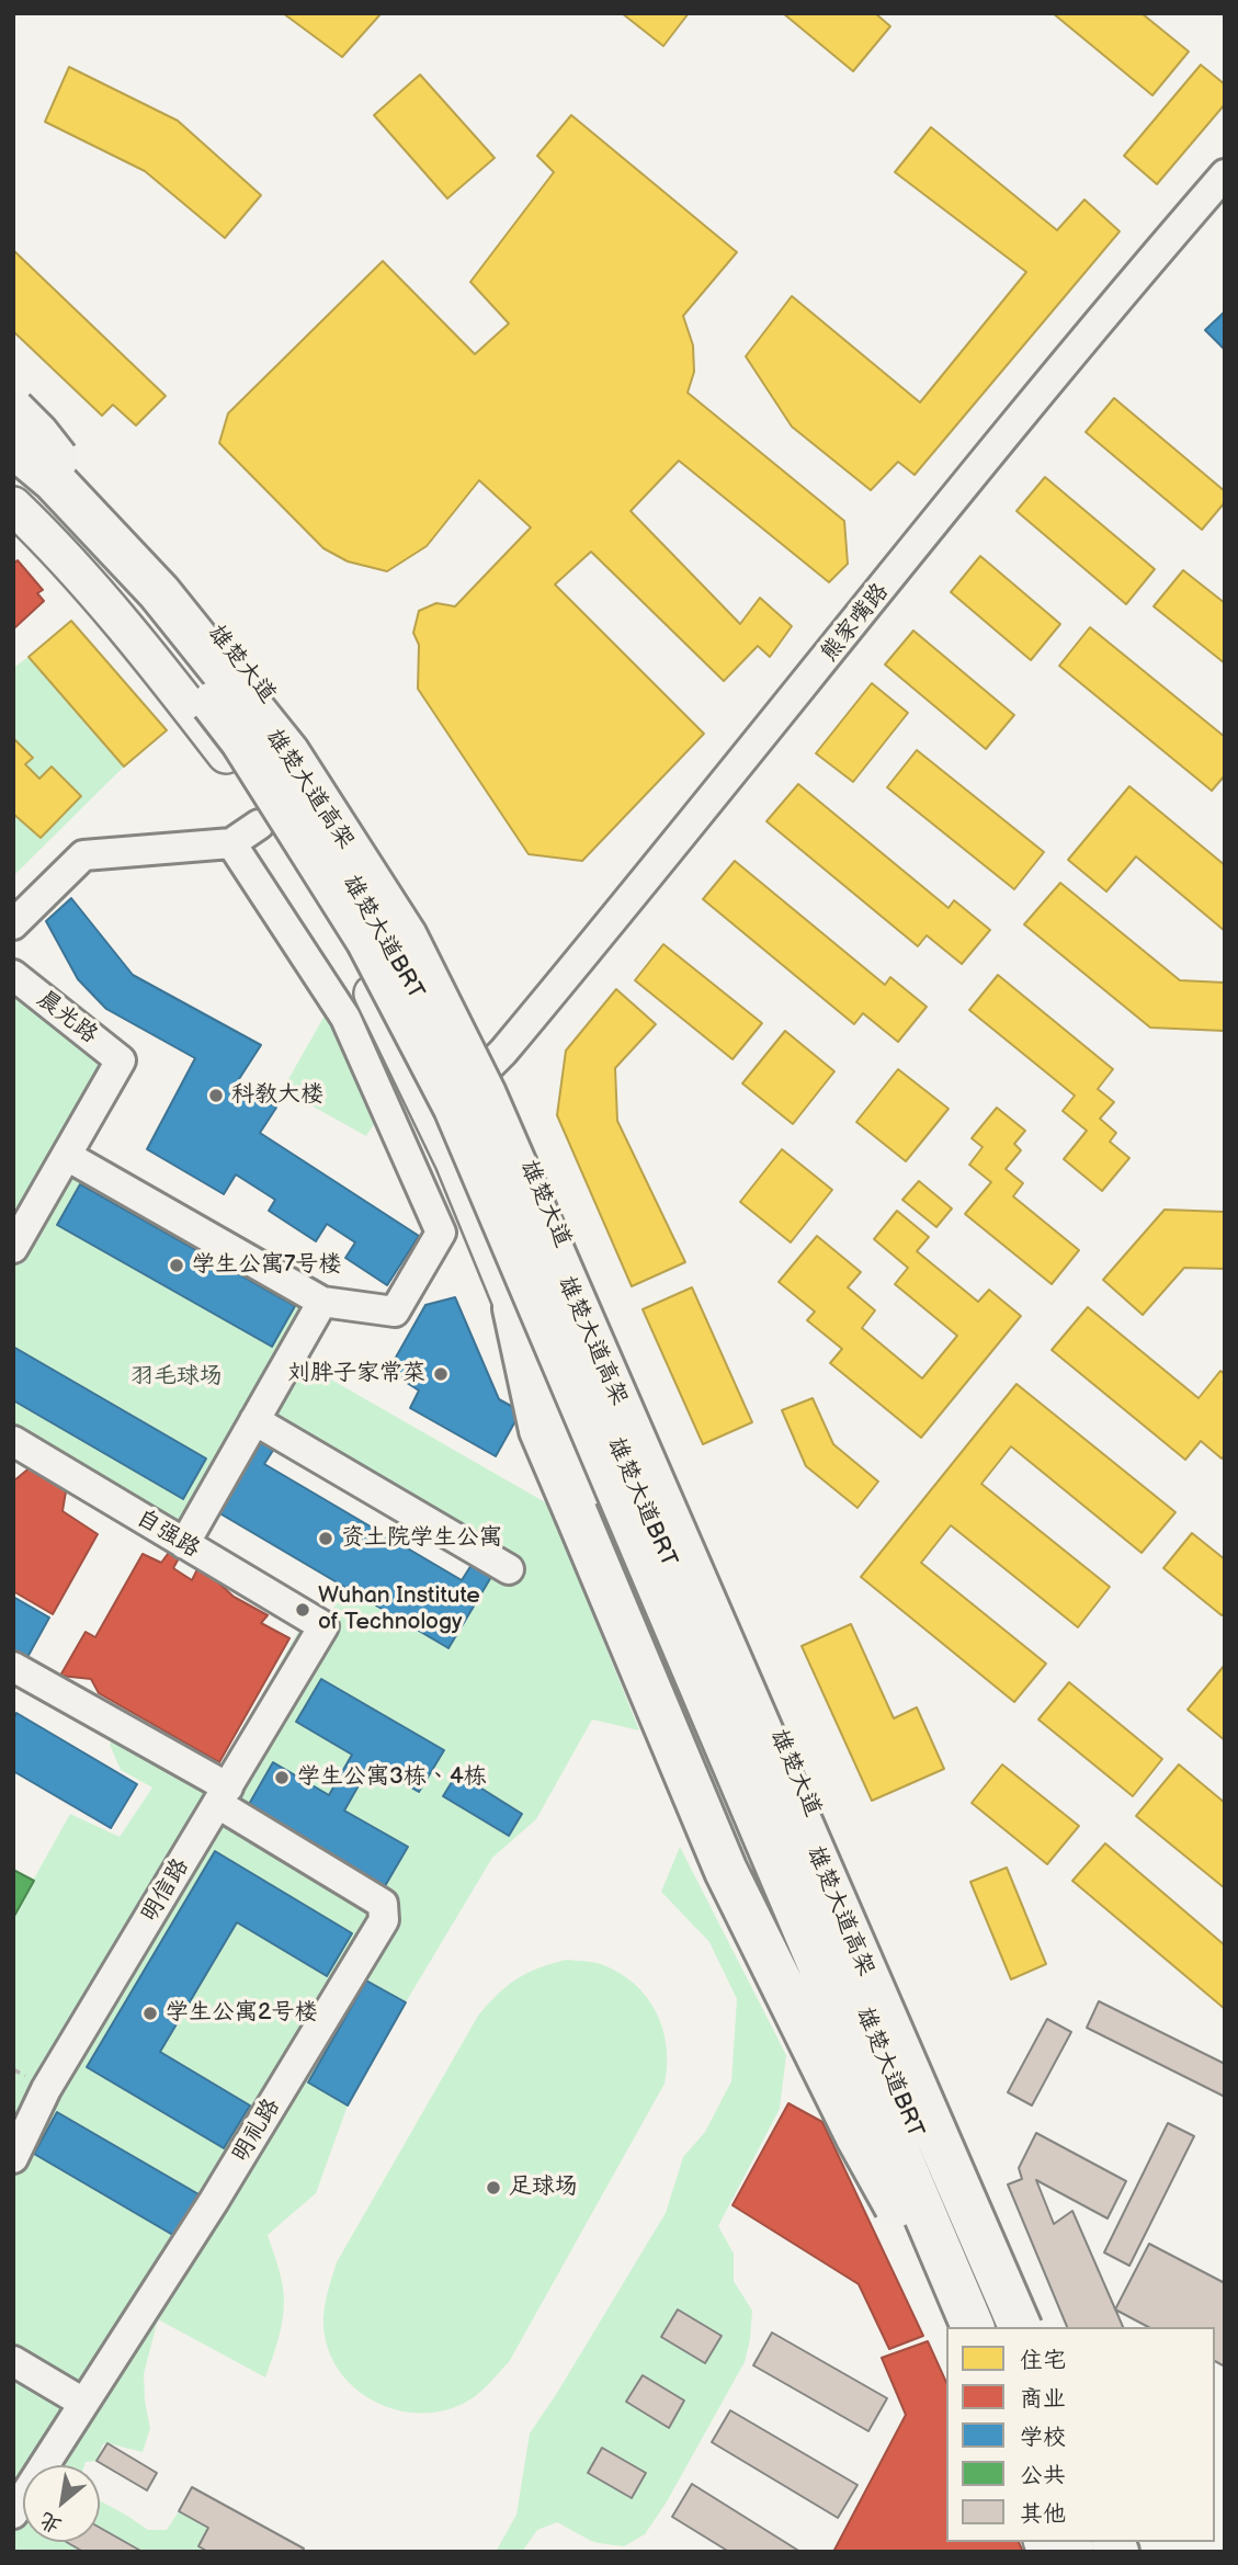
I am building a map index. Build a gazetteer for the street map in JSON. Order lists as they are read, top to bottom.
{
  "streets": {
    "highway": ["雄楚大道高架"],
    "main road": ["雄楚大道"],
    "street": [
      "熊家嘴路",
      "雄楚大道BRT",
      "晨光路",
      "自强路",
      "明信路",
      "明礼路"
    ]
  },
  "crossings": [
    ["熊家嘴路", "雄楚大道"],
    ["自强路", "明信路"],
    ["明信路", "明礼路"]
  ],
  "parks": ["羽毛球场"],
  "places": [
    "科教大楼",
    "学生公寓7号楼",
    "刘胖子家常菜",
    "资土院学生公寓",
    "Wuhan Institute of Technology",
    "学生公寓3栋、4栋",
    "学生公寓2号楼",
    "足球场"
  ],
  "legend": [
    "住宅",
    "商业",
    "学校",
    "公共",
    "其他"
  ],
  "north": "bottom left"
}
